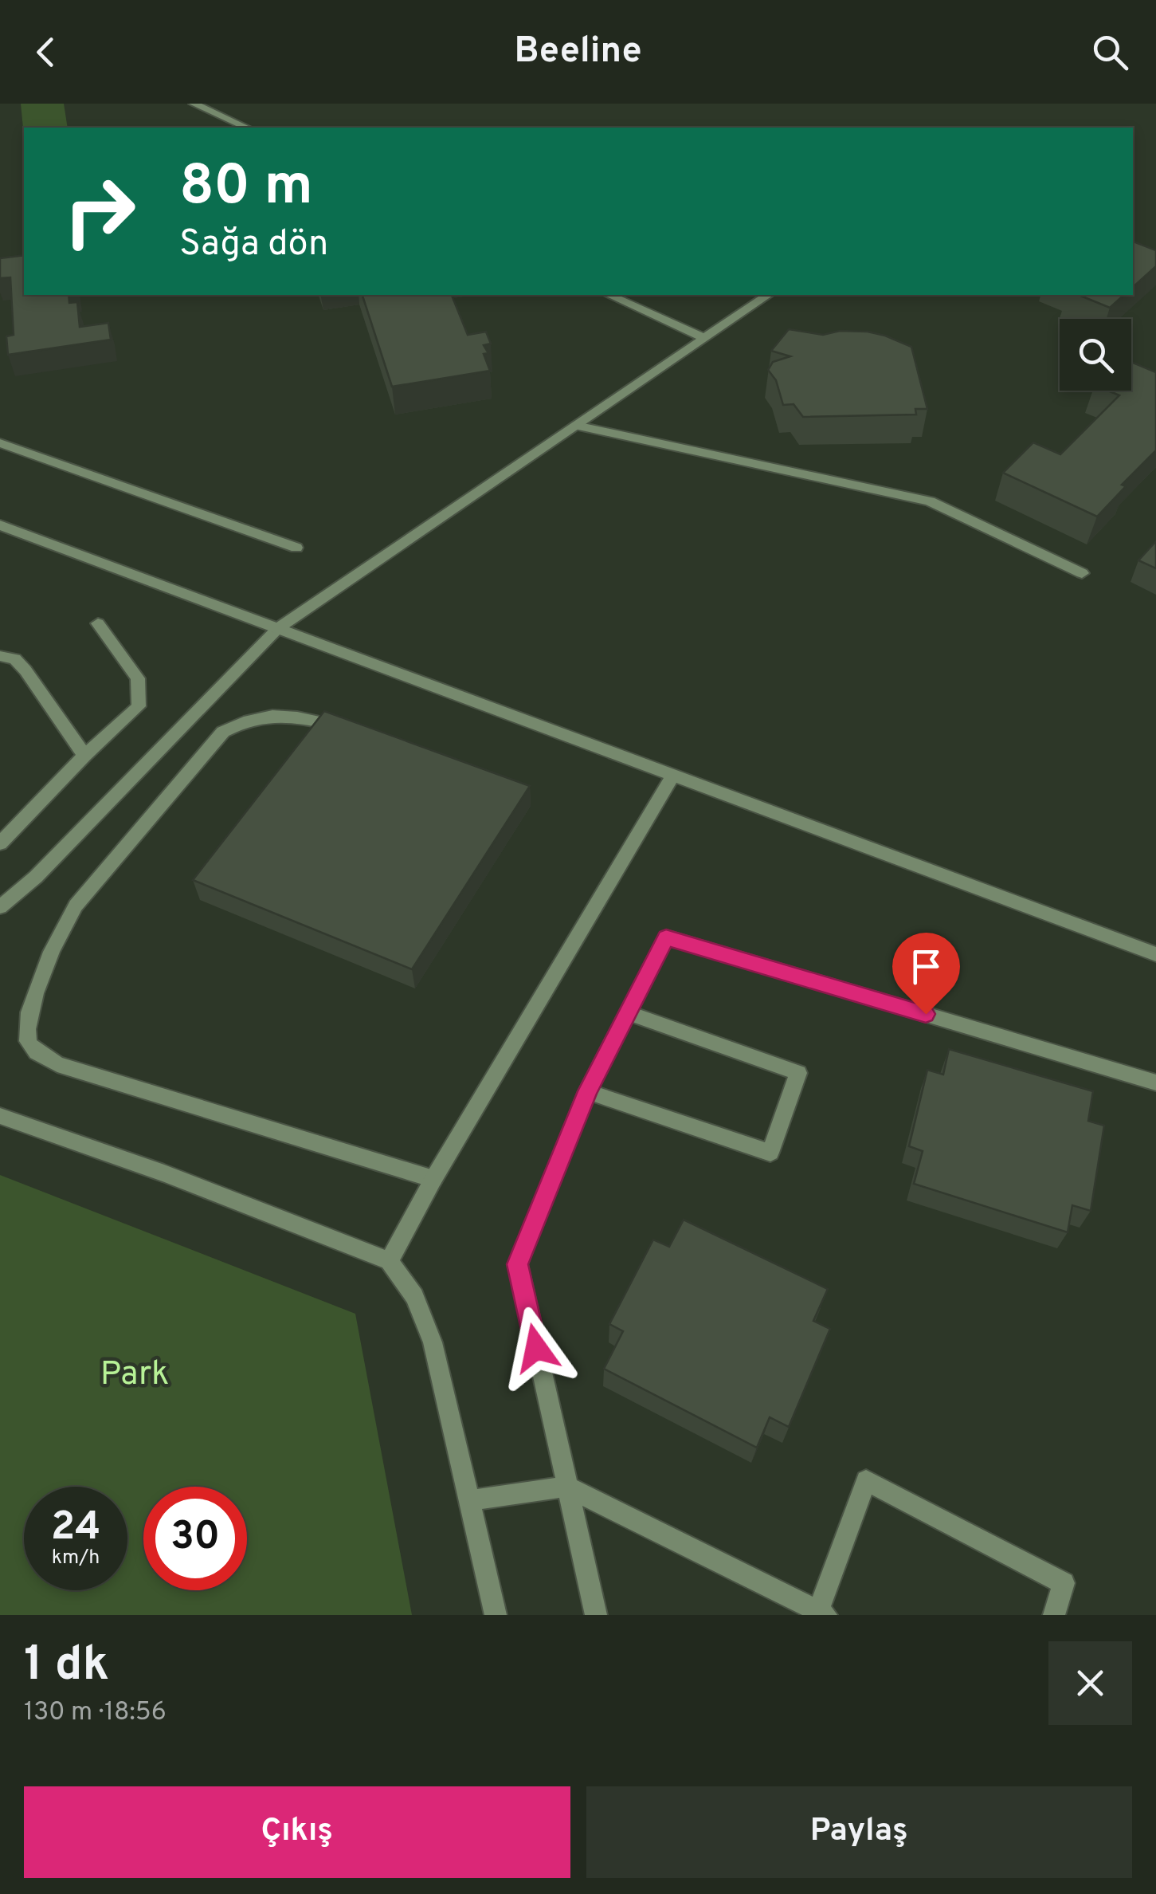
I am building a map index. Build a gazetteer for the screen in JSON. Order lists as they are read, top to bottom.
{
  "parks": ["Park"],
  "page": {
    "header": "Beeline",
    "turn": ["80 m", "Sağa dön"],
    "speed": "24 km/h",
    "limit": "30",
    "heading": ["1 dk", "130 m · 18:56"],
    "buttons": ["Çıkış", "Paylaş"]
  }
}
